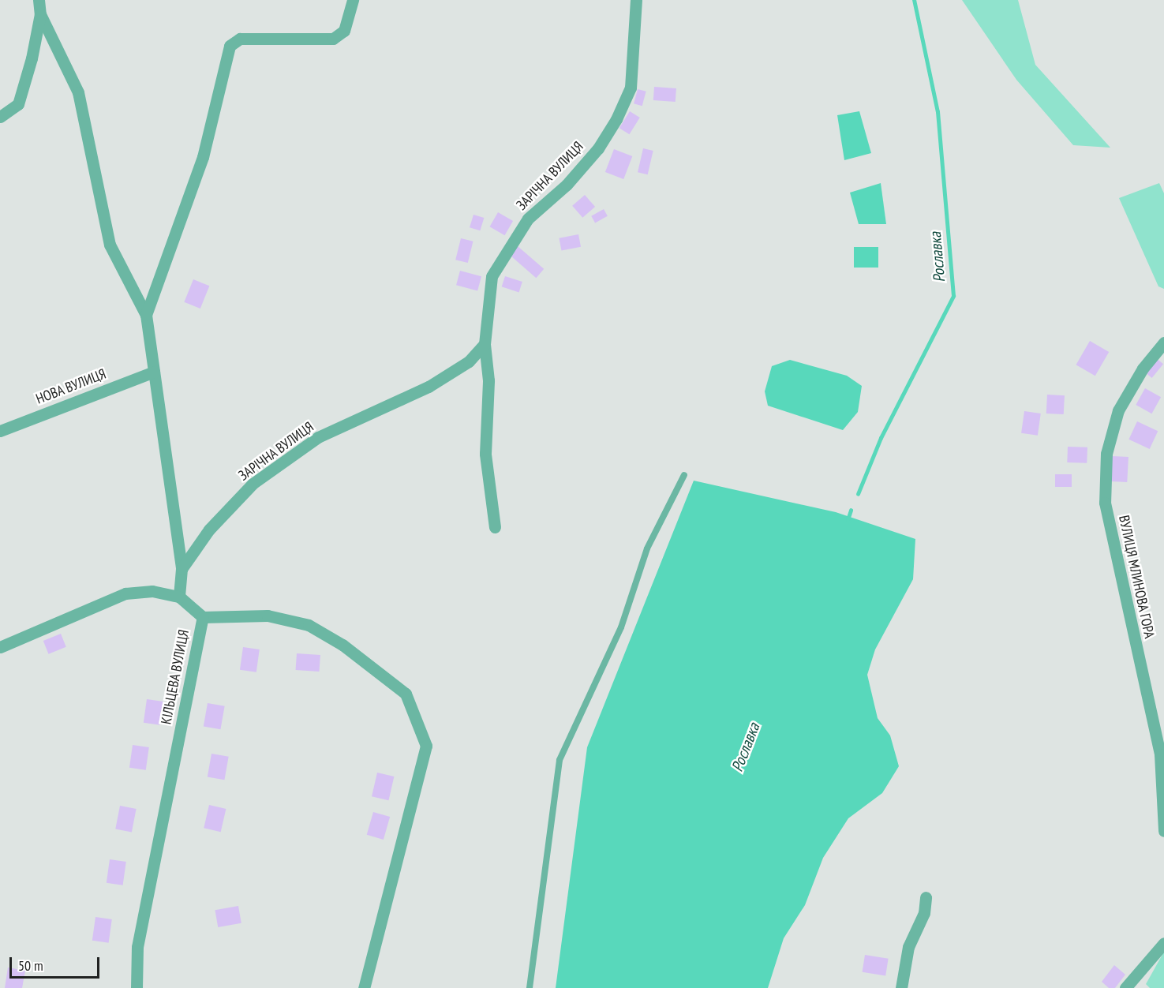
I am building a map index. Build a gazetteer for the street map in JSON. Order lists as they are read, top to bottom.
{
  "streets": {
    "street": [
      "ЗАРІЧНА ВУЛИЦЯ",
      "НОВА ВУЛИЦЯ",
      "ВУЛИЦЯ МЛИНОВА ГОРА",
      "КІЛЬЦЕВА ВУЛИЦЯ"
    ]
  },
  "water": ["Рославка"],
  "scale_bar": "50 m"
}
